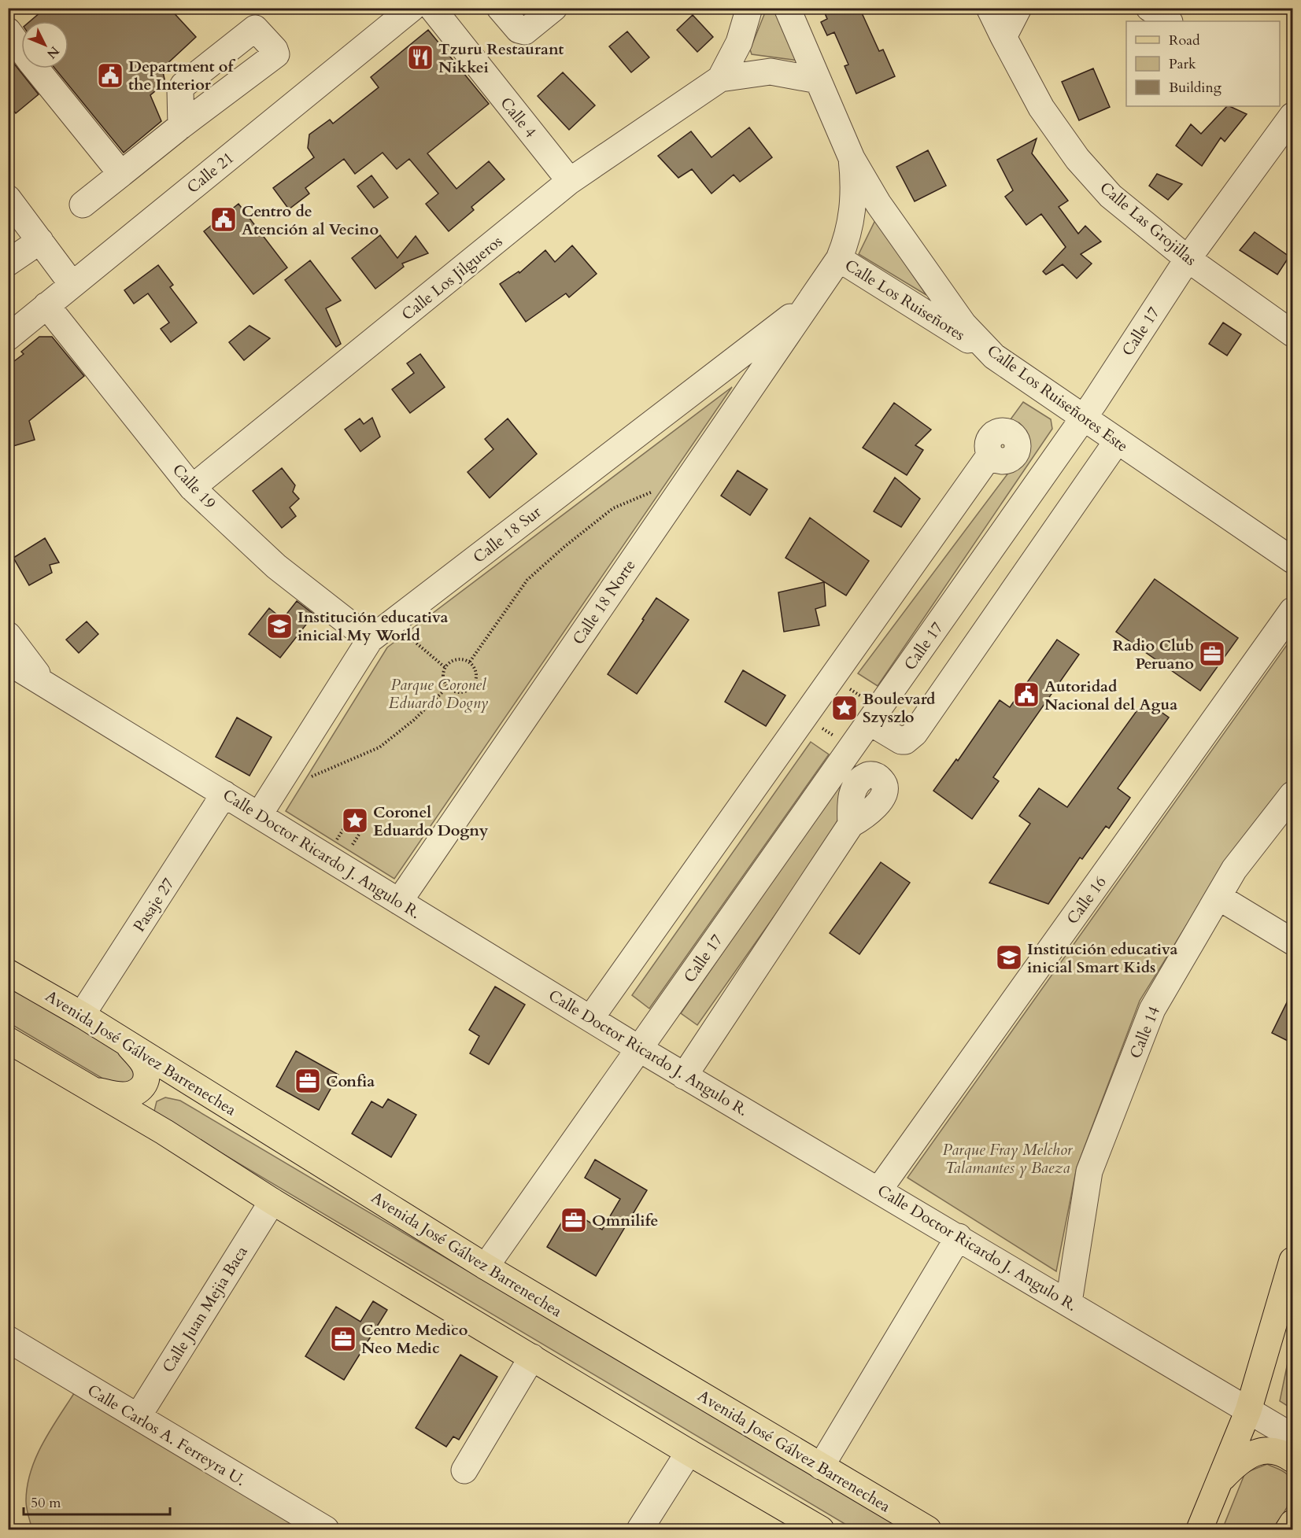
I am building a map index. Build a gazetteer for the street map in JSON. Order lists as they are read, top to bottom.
{
  "streets": {
    "main road": ["Avenida José Gálvez Barrenechea"],
    "street": [
      "Calle 4",
      "Calle 21",
      "Calle Las Grojillas",
      "Calle Los Jilgueros",
      "Calle Los Ruiseñores",
      "Calle 17",
      "Calle Los Ruiseñores Este",
      "Calle 19",
      "Calle 18 Sur",
      "Calle 18 Norte",
      "Calle Doctor Ricardo J. Angulo R.",
      "Calle 16",
      "Pasaje 27",
      "Calle 14",
      "Calle Juan Mejia Baca",
      "Calle Carlos A. Ferreyra U."
    ]
  },
  "crossings": [
    ["Calle 4", "Calle Los Jilgueros"],
    ["Calle 21", "Calle 19"],
    ["Calle Las Grojillas", "Calle 17"],
    ["Calle Los Jilgueros", "Calle Los Ruiseñores Este"],
    ["Calle Los Jilgueros", "Calle 19"],
    ["Calle Los Ruiseñores", "Calle Los Ruiseñores Este"],
    ["Calle Los Ruiseñores", "Calle 18 Norte"],
    ["Calle 17", "Calle Los Ruiseñores Este"],
    ["Calle 17", "Calle Doctor Ricardo J. Angulo R."],
    ["Calle 17", "Avenida José Gálvez Barrenechea"],
    ["Calle Los Ruiseñores Este", "Calle 18 Norte"],
    ["Calle 19", "Calle 18 Sur"],
    ["Calle 18 Sur", "Calle 18 Norte"],
    ["Calle 18 Sur", "Calle Doctor Ricardo J. Angulo R."],
    ["Calle 18 Norte", "Calle Doctor Ricardo J. Angulo R."],
    ["Calle Doctor Ricardo J. Angulo R.", "Calle 16"],
    ["Calle Doctor Ricardo J. Angulo R.", "Pasaje 27"],
    ["Calle Doctor Ricardo J. Angulo R.", "Calle 14"],
    ["Pasaje 27", "Avenida José Gálvez Barrenechea"],
    ["Calle Juan Mejia Baca", "Calle Carlos A. Ferreyra U."]
  ],
  "parks": ["Parque Coronel Eduardo Dogny", "Parque Fray Melchor Talamantes y Baeza"],
  "places": {
    "restaurant": ["Tzuru Restaurant Nikkei"],
    "public building": ["Department of the Interior", "Centro de Atención al Vecino", "Autoridad Nacional del Agua"],
    "school or university": ["Institución educativa inicial My World", "Institución educativa inicial Smart Kids"],
    "office": [
      "Radio Club Peruano",
      "Confia",
      "Omnilife",
      "Centro Medico Neo Medic"
    ],
    "place": ["Boulevard Szyszlo", "Coronel Eduardo Dogny"]
  },
  "legend": ["Road", "Park", "Building"],
  "scale_bar": "50 m",
  "north": "bottom right"
}
